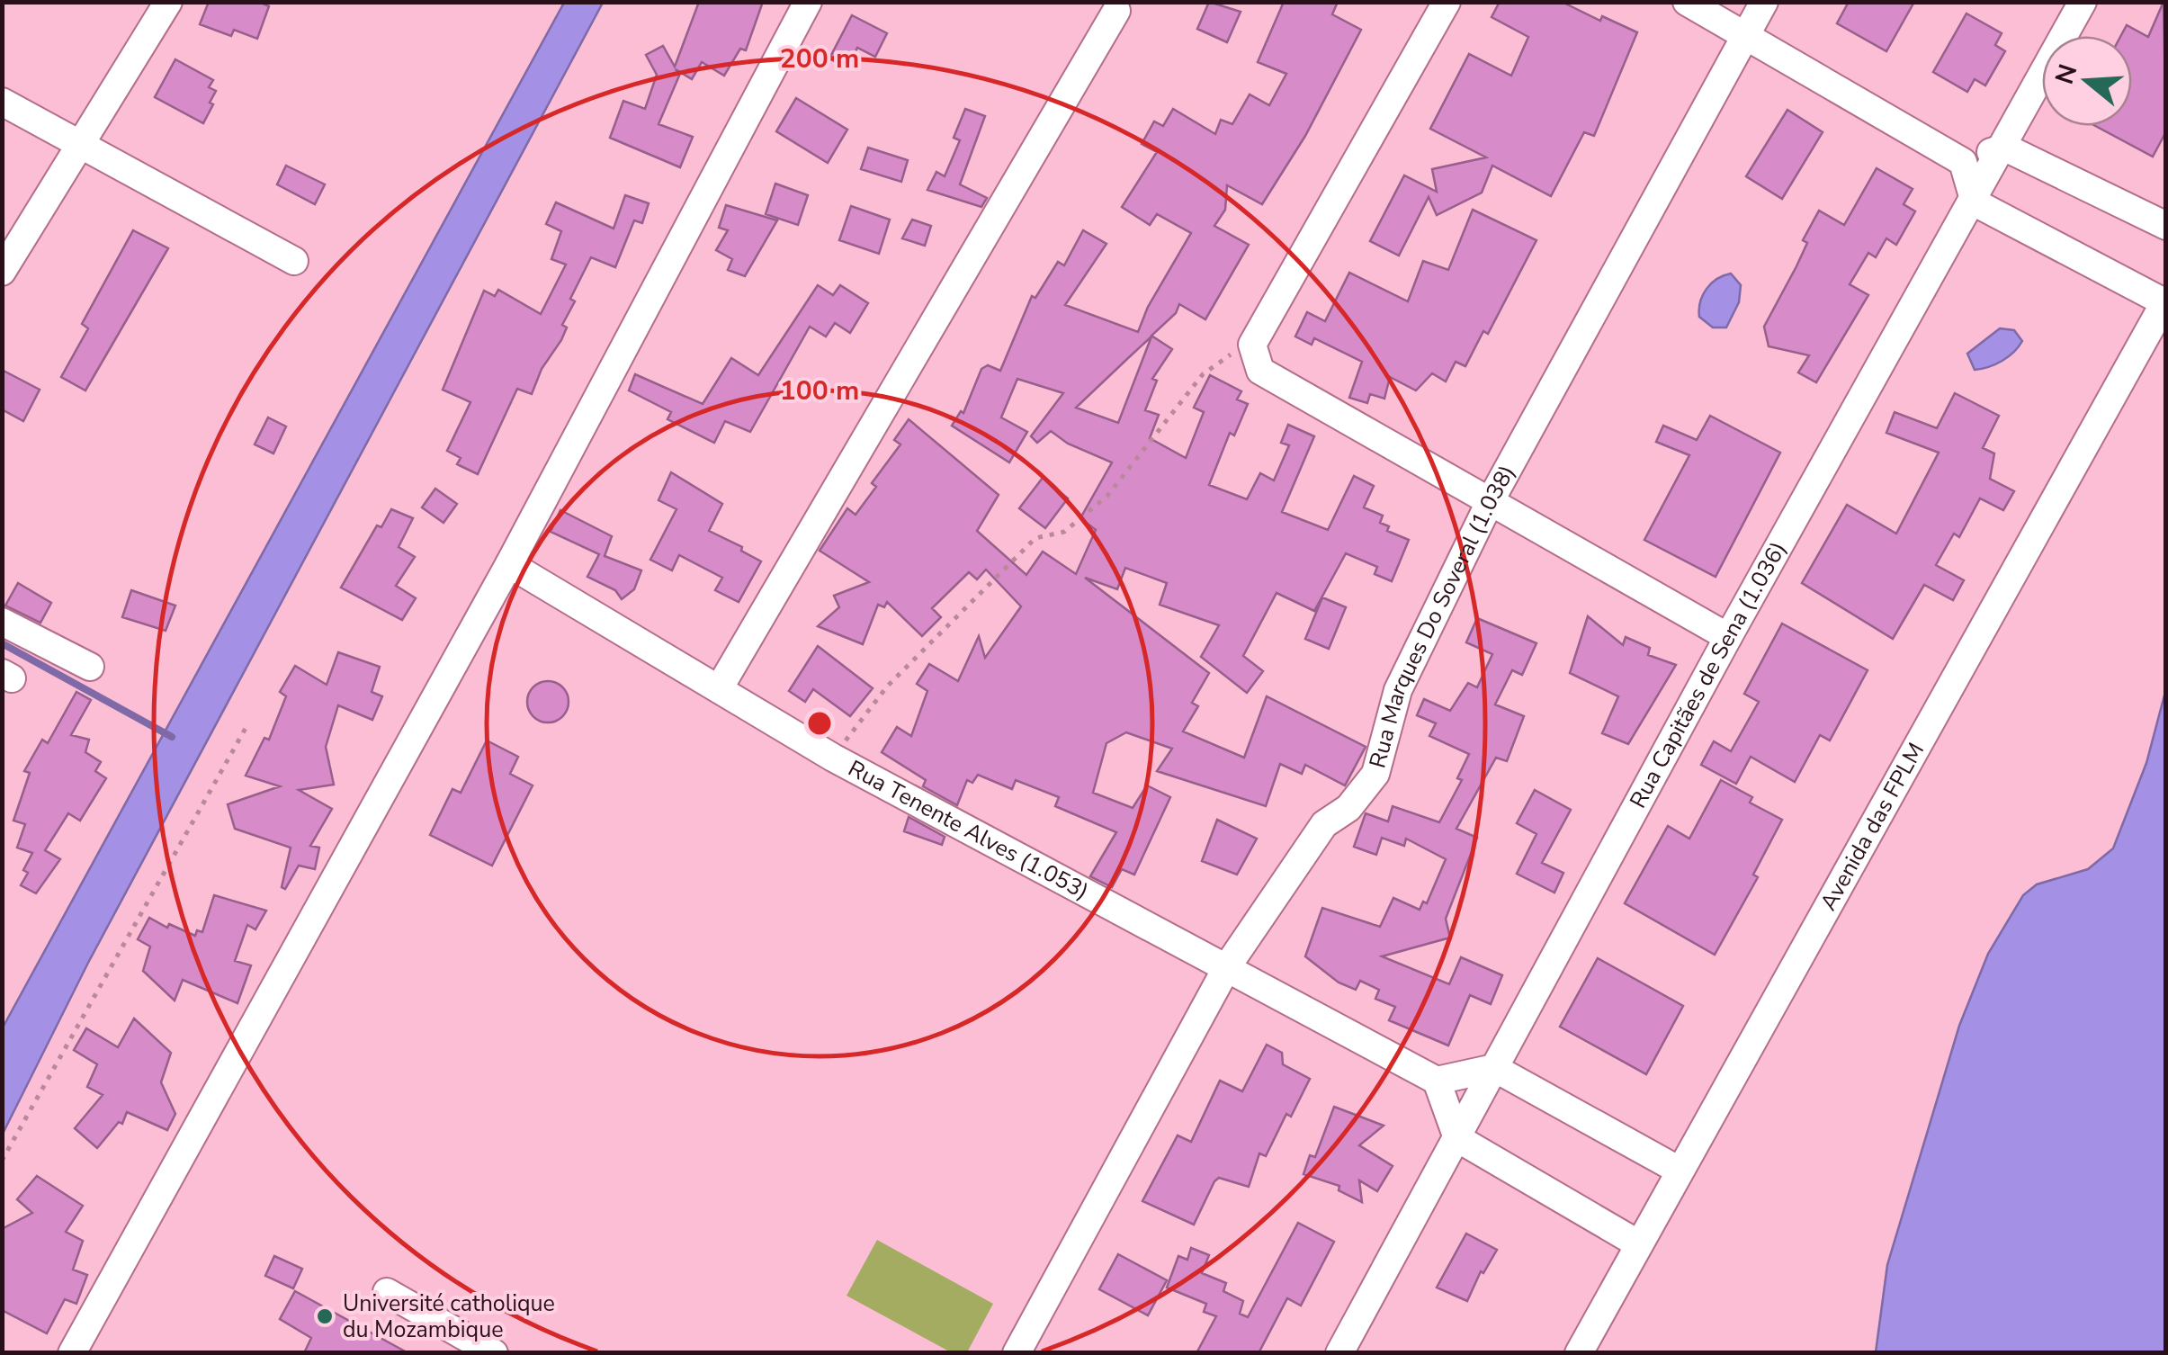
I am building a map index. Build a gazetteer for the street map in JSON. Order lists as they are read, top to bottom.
{
  "streets": {
    "street": [
      "Rua Marques Do Soveral (1.038)",
      "Rua Capitães de Sena (1.036)",
      "Avenida das FPLM",
      "Rua Tenente Alves (1.053)"
    ]
  },
  "crossings": [
    ["Rua Marques Do Soveral (1.038)", "Rua Tenente Alves (1.053)"]
  ],
  "places": ["Université catholique du Mozambique"],
  "north": "left",
  "rings": ["200 m", "100 m"]
}
